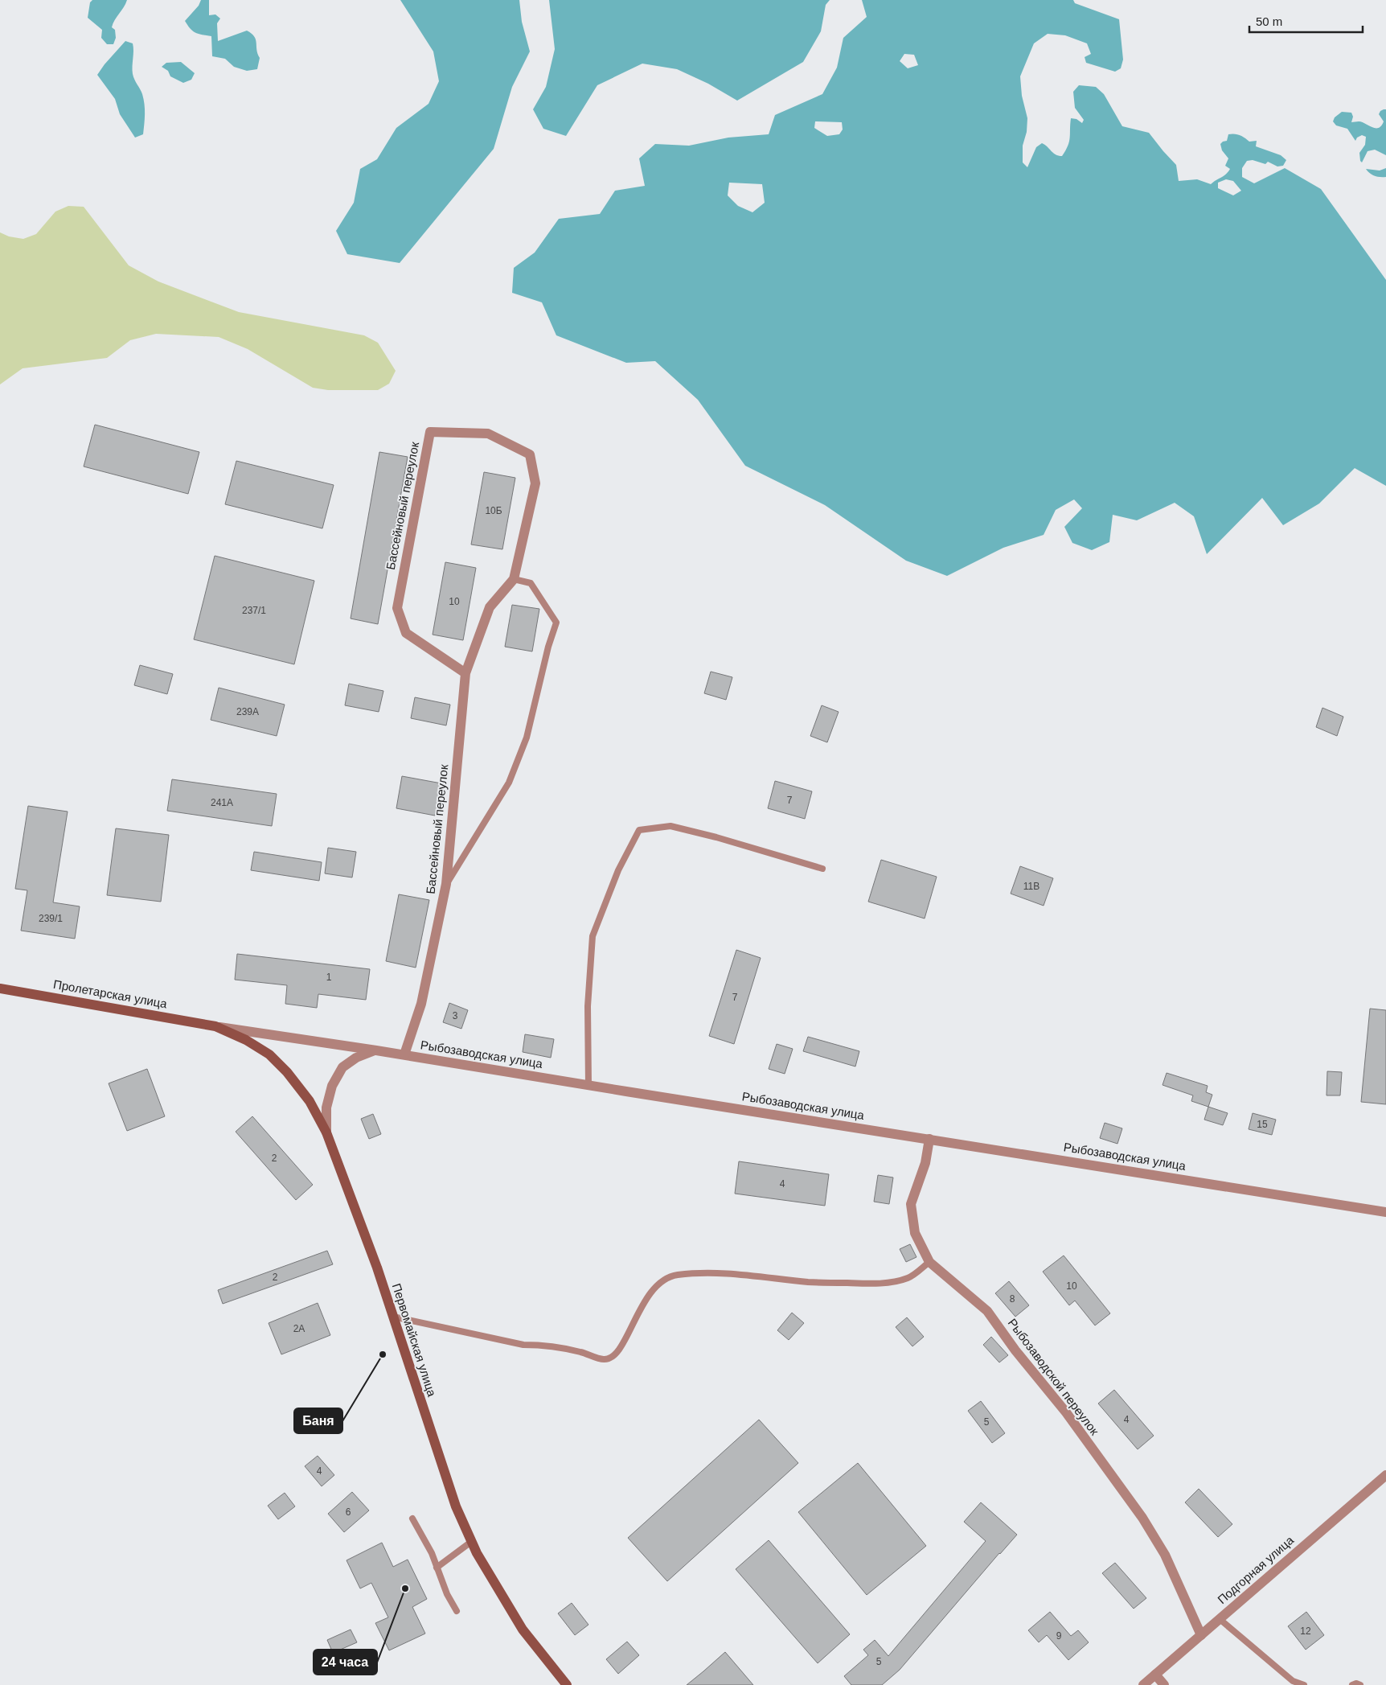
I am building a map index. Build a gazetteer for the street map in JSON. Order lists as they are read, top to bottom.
{
  "streets": {
    "street": [
      "Бассейновый переулок",
      "Пролетарская улица",
      "Рыбозаводская улица",
      "Первомайская улица",
      "Рыбозаводской переулок",
      "Подгорная улица"
    ]
  },
  "crossings": [
    ["Бассейновый переулок", "Рыбозаводская улица"],
    ["Пролетарская улица", "Рыбозаводская улица"],
    ["Пролетарская улица", "Первомайская улица"],
    ["Рыбозаводская улица", "Первомайская улица"],
    ["Рыбозаводская улица", "Рыбозаводской переулок"],
    ["Рыбозаводской переулок", "Подгорная улица"]
  ],
  "places": ["Баня", "24 часа"],
  "house_numbers": [
    "10Б",
    "10",
    "237/1",
    "239A",
    "7",
    "241А",
    "11В",
    "239/1",
    "1",
    "7",
    "3",
    "15",
    "2",
    "4",
    "2",
    "10",
    "8",
    "2А",
    "4",
    "5",
    "4",
    "6",
    "12",
    "9",
    "5"
  ],
  "scale_bar": "50 m"
}
